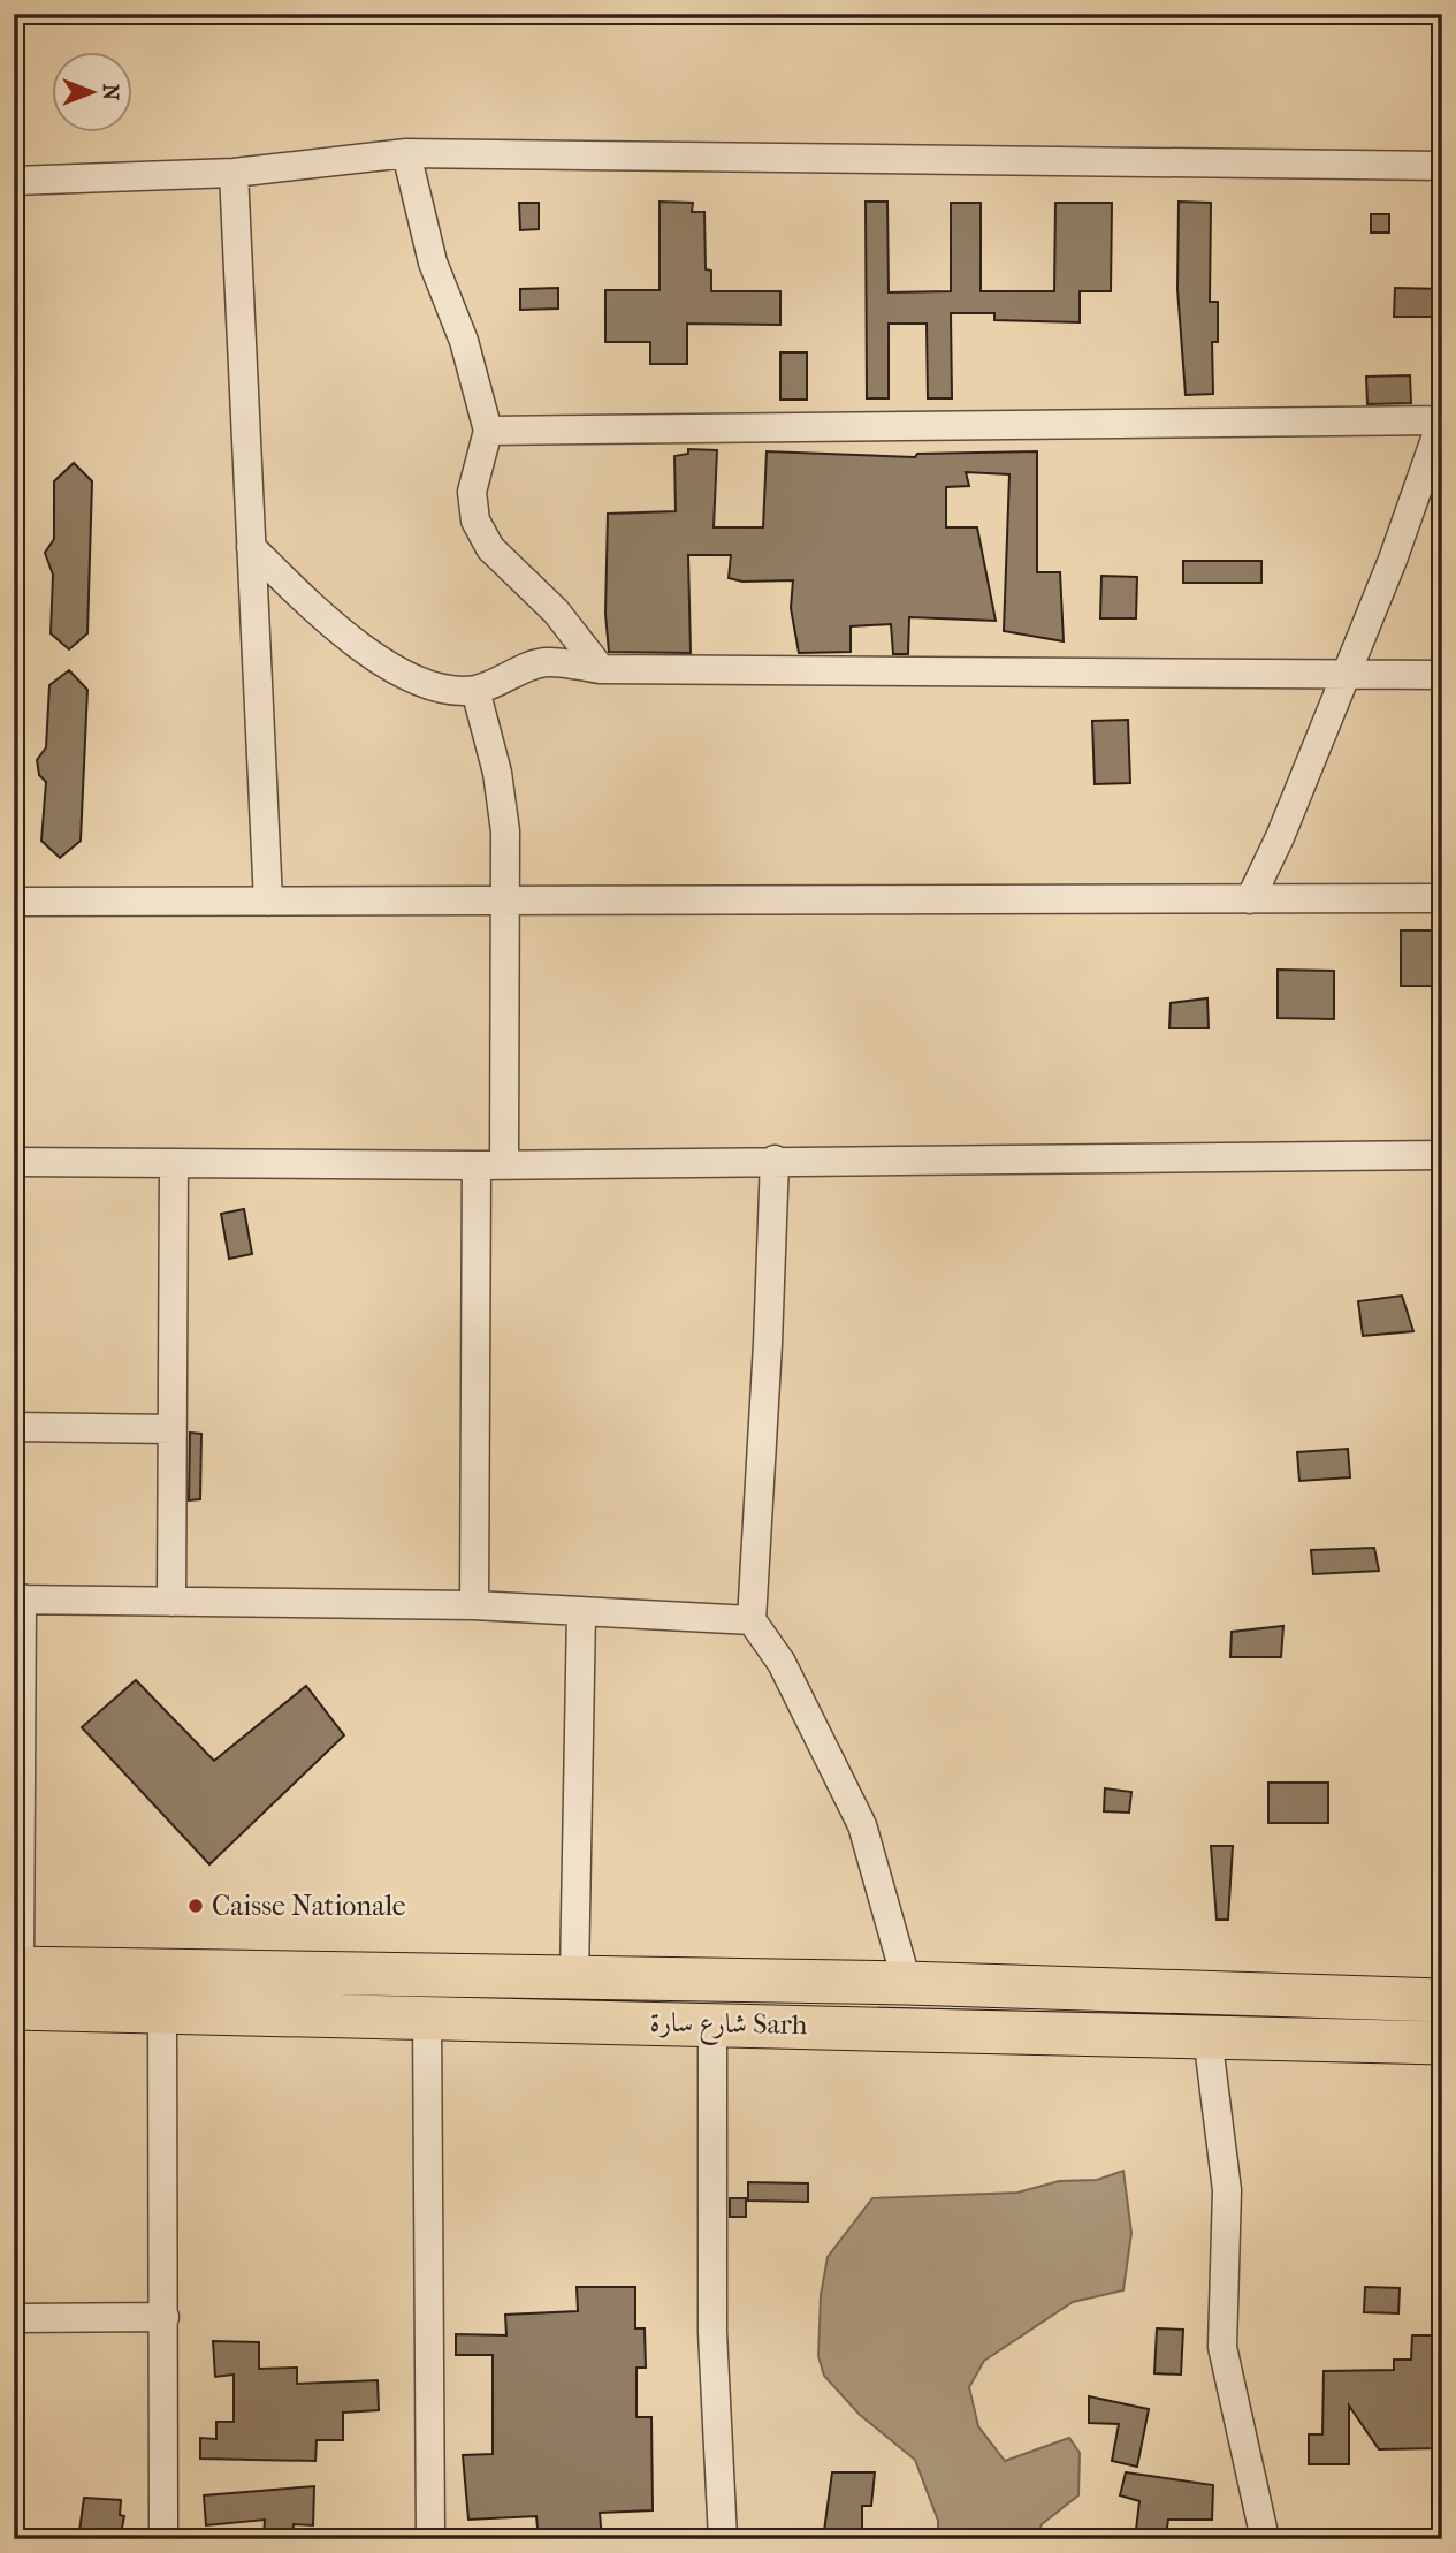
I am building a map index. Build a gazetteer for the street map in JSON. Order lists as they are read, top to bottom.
{
  "streets": {
    "highway": ["شارع سارة Sarh"]
  },
  "places": ["Caisse Nationale"],
  "north": "right"
}
